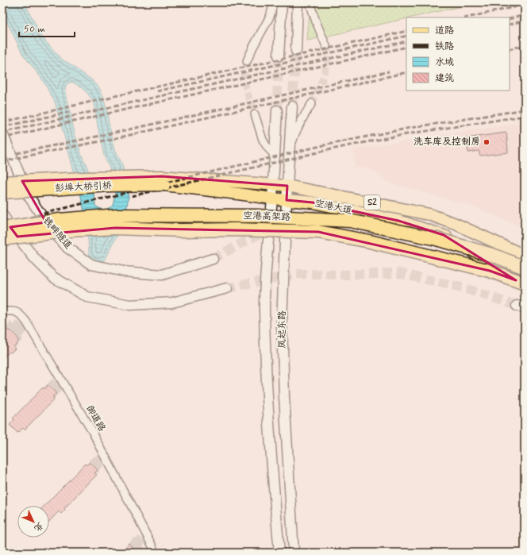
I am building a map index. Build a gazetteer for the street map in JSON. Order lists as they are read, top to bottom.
{
  "streets": {
    "highway": ["空港高架路"],
    "main road": [
      "彭埠大桥引桥",
      "S2",
      "空港大道",
      "钱畔隧道",
      "凤起东路"
    ],
    "street": ["御道路"]
  },
  "crossings": [
    ["彭埠大桥引桥", "空港大道"],
    ["空港大道", "空港高架路"],
    ["空港大道", "凤起东路"]
  ],
  "places": ["洗车库及控制房"],
  "legend": [
    "道路",
    "铁路",
    "水域",
    "建筑"
  ],
  "scale_bar": "50 m",
  "north": "bottom right"
}
